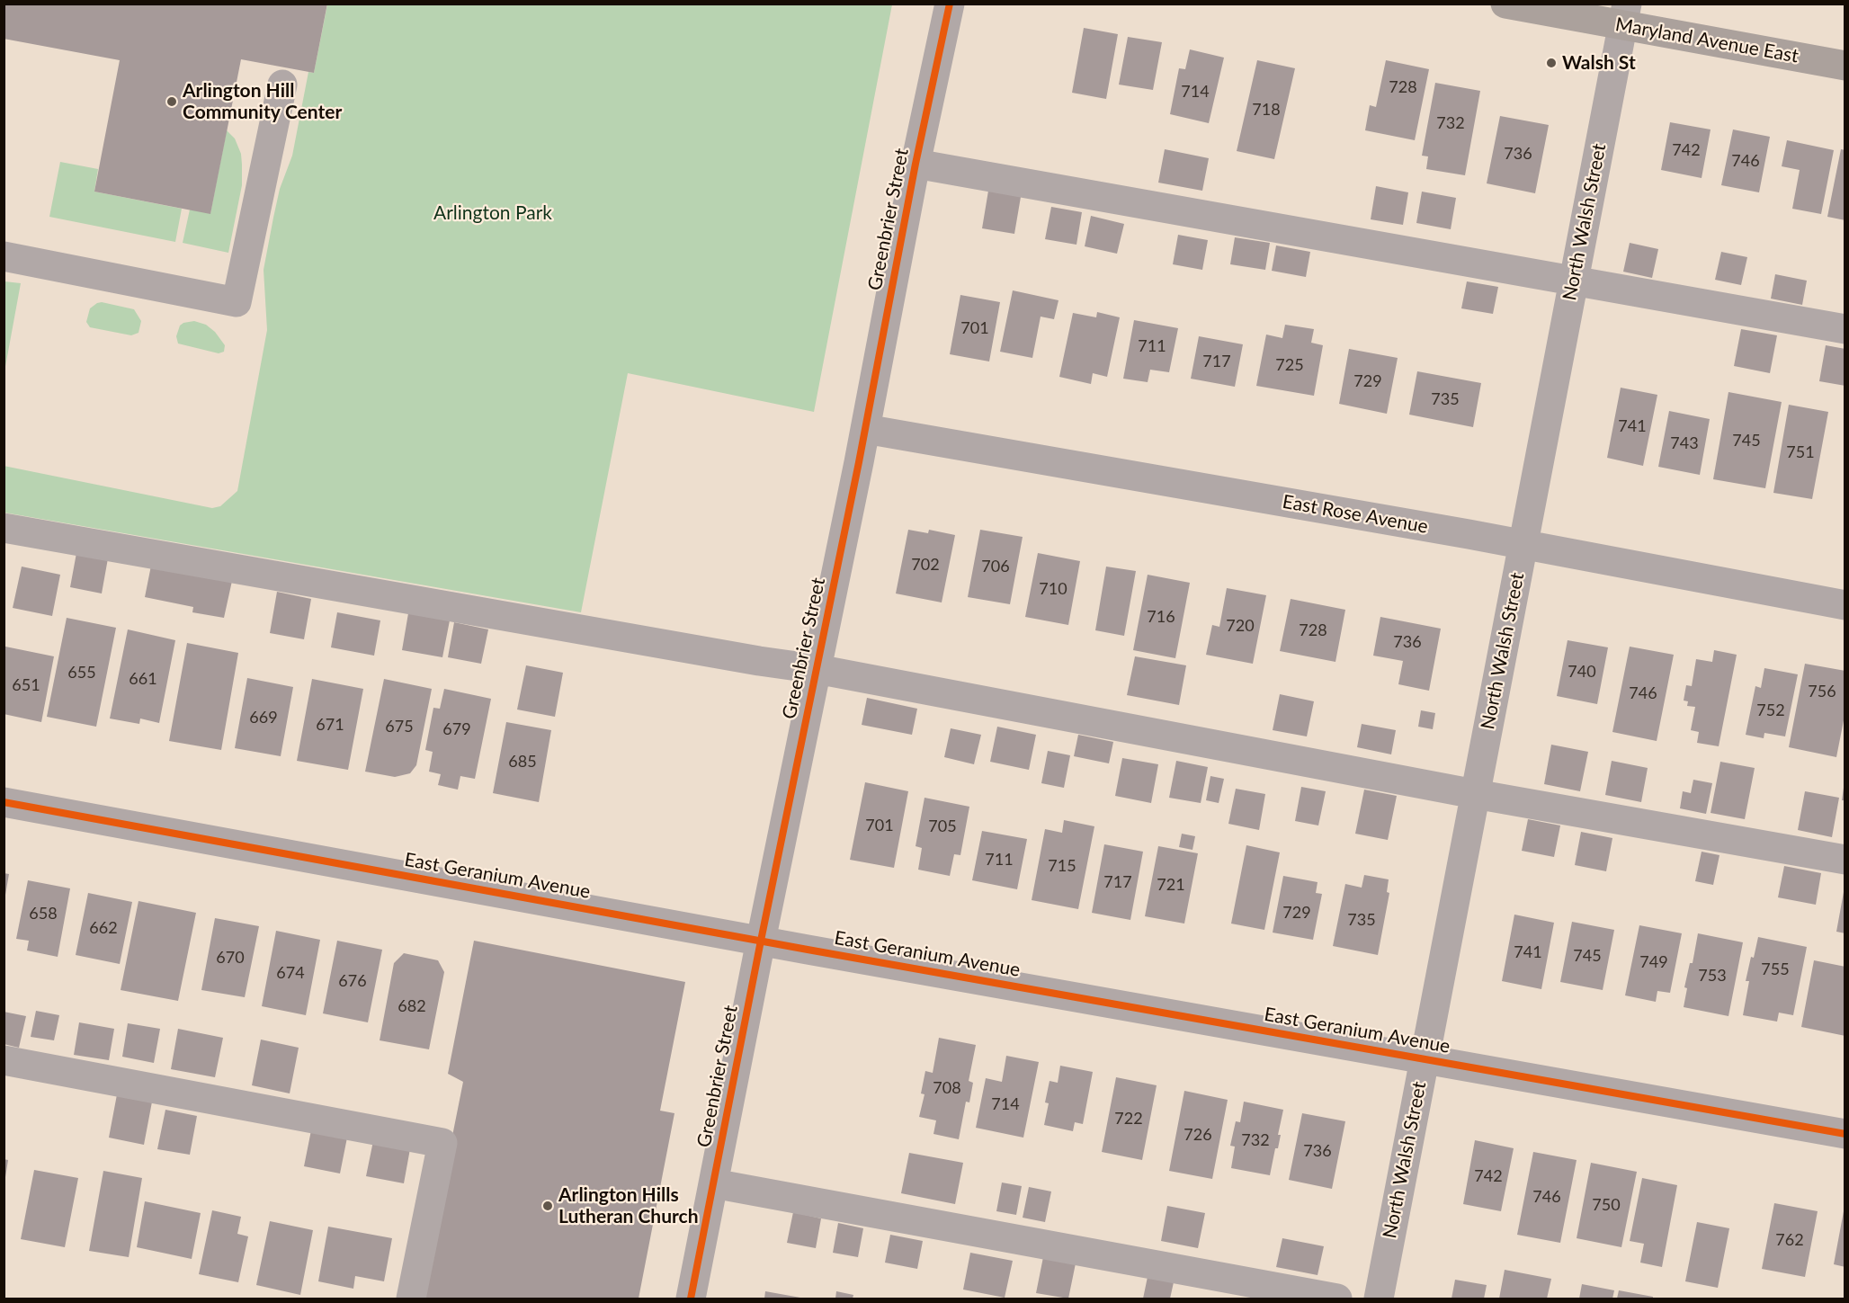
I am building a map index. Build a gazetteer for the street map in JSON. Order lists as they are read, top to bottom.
{
  "streets": {
    "main road": ["Maryland Avenue East"],
    "street": [
      "Greenbrier Street",
      "North Walsh Street",
      "East Rose Avenue",
      "East Geranium Avenue"
    ]
  },
  "crossings": [
    ["Maryland Avenue East", "North Walsh Street"],
    ["Greenbrier Street", "East Rose Avenue"],
    ["Greenbrier Street", "East Geranium Avenue"],
    ["North Walsh Street", "East Rose Avenue"],
    ["North Walsh Street", "East Geranium Avenue"]
  ],
  "parks": ["Arlington Park"],
  "places": ["Walsh St", "Arlington Hill Community Center", "Arlington Hills Lutheran Church"],
  "house_numbers": [
    "728",
    "714",
    "718",
    "732",
    "742",
    "736",
    "746",
    "701",
    "711",
    "717",
    "725",
    "729",
    "735",
    "741",
    "745",
    "743",
    "751",
    "702",
    "706",
    "710",
    "716",
    "720",
    "728",
    "736",
    "740",
    "655",
    "661",
    "651",
    "756",
    "746",
    "752",
    "669",
    "671",
    "675",
    "679",
    "685",
    "701",
    "705",
    "711",
    "715",
    "717",
    "721",
    "729",
    "658",
    "735",
    "662",
    "741",
    "745",
    "670",
    "749",
    "755",
    "674",
    "753",
    "676",
    "682",
    "708",
    "714",
    "722",
    "726",
    "732",
    "736",
    "742",
    "746",
    "750",
    "762"
  ]
}
